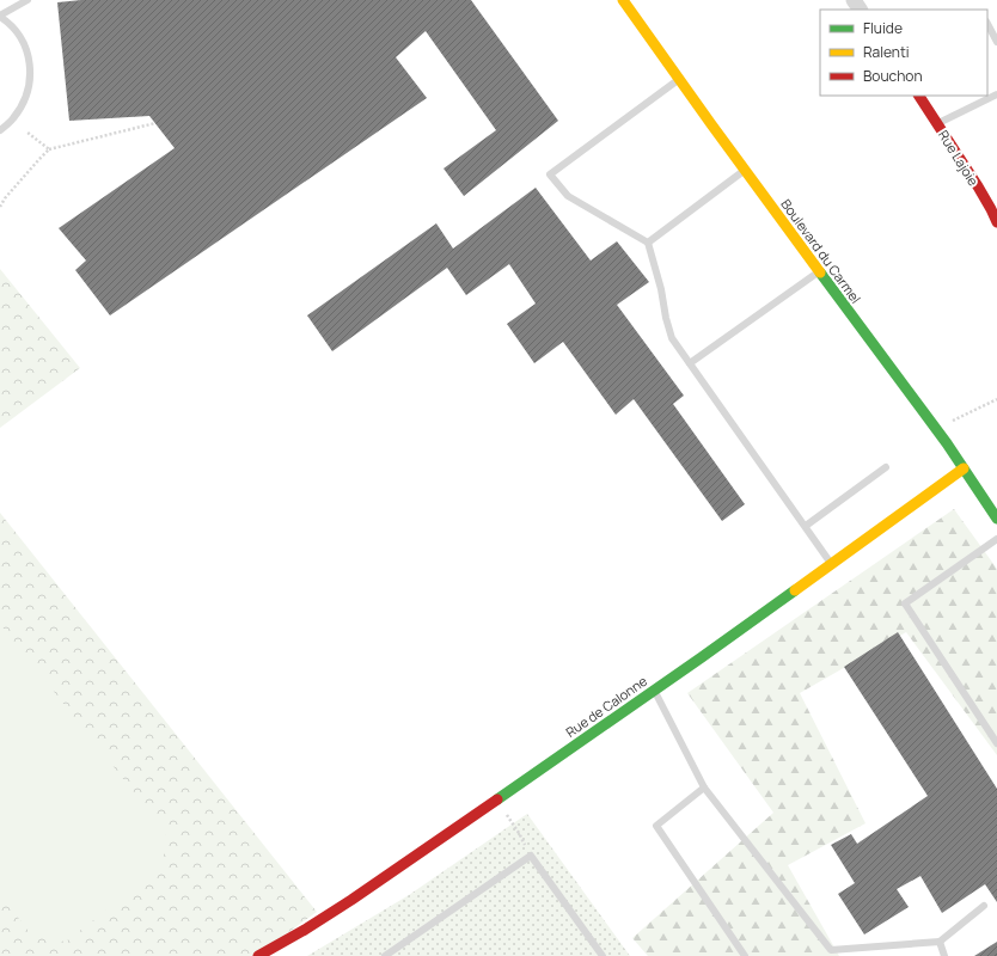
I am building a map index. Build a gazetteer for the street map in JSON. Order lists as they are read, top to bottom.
{
  "streets": {
    "street": ["Rue Lajoie", "Boulevard du Carmel", "Rue de Calonne"]
  },
  "crossings": [
    ["Boulevard du Carmel", "Rue de Calonne"]
  ],
  "legend": ["Fluide", "Ralenti", "Bouchon"]
}
